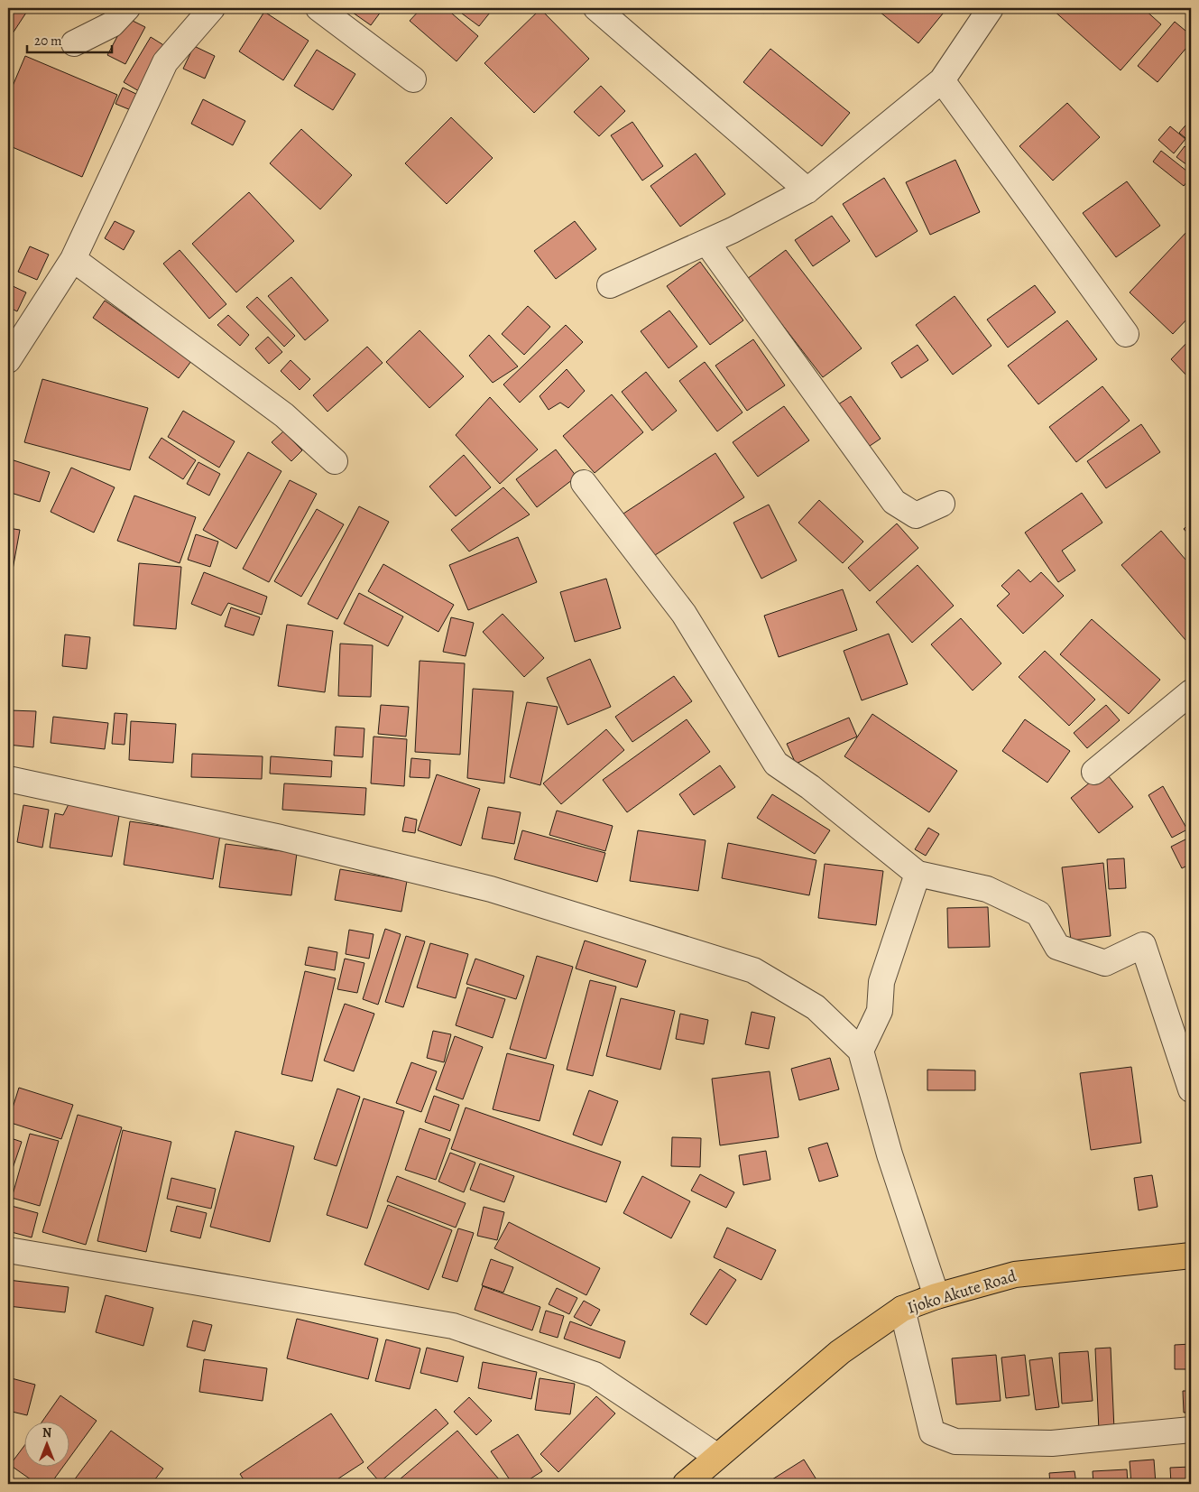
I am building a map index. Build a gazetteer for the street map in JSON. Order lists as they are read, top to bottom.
{
  "streets": {
    "main road": ["Ijoko Akute Road"]
  },
  "scale_bar": "20 m",
  "north": "top"
}
